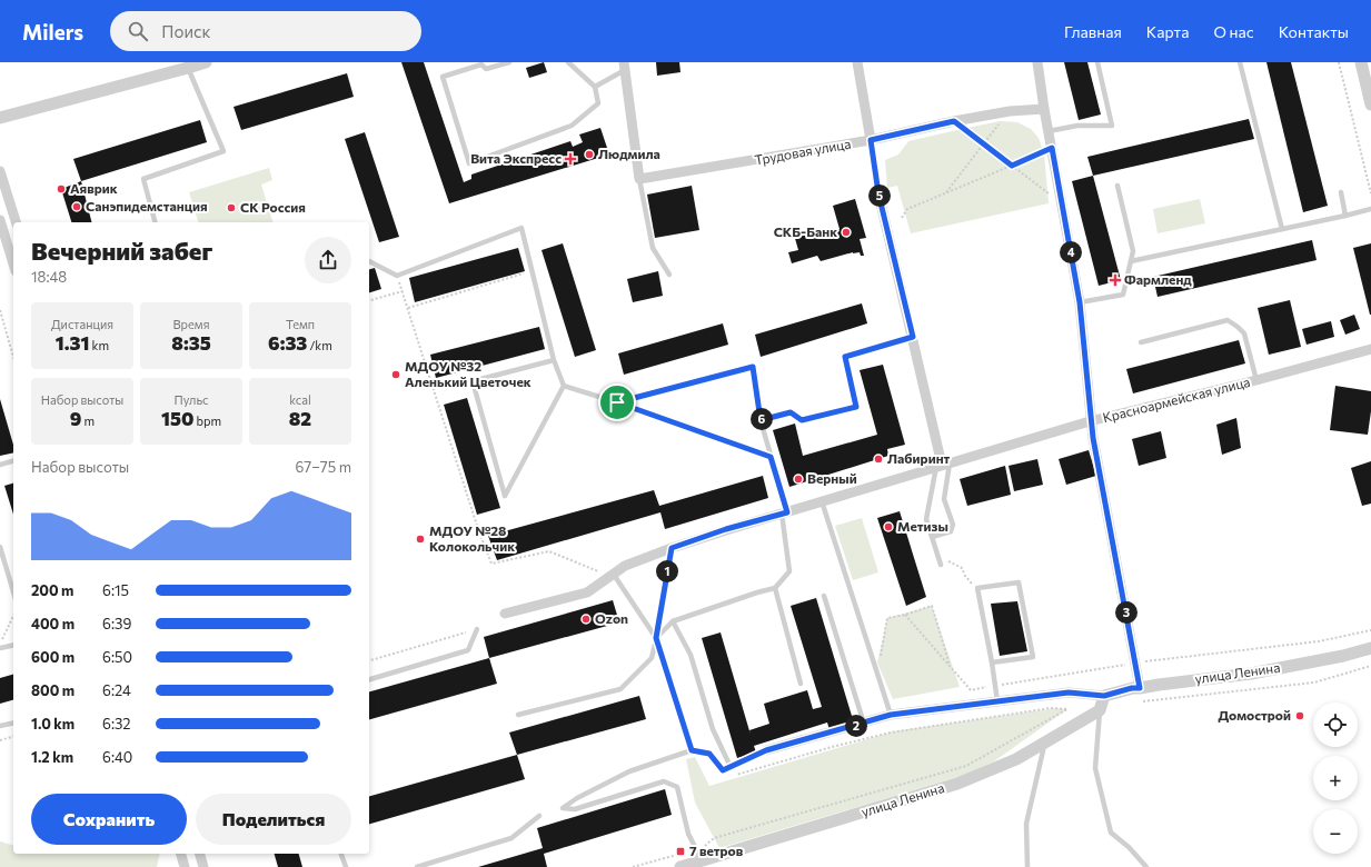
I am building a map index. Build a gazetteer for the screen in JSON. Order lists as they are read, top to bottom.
{
  "streets": {
    "street": ["Трудовая улица", "Красноармейская улица", "улица Ленина"]
  },
  "places": {
    "other": [
      "Людмила",
      "Аяврик",
      "Санэпидемстанция",
      "СК Россия",
      "СКБ-Банк",
      "МДОУ №32 Аленький Цветочек",
      "Лабиринт",
      "Верный",
      "Метизы",
      "МДОУ №28 Колокольчик",
      "Ozon",
      "Домострой"
    ],
    "health": ["Вита Экспресс", "Фармленд"],
    "transit": ["7 ветров"]
  },
  "page": {
    "header": "Milers",
    "search": "Поиск",
    "nav": [
      "Главная",
      "Карта",
      "О нас",
      "Контакты"
    ],
    "pins": [
      "5",
      "4",
      "6",
      "1",
      "3",
      "2"
    ],
    "heading": ["Вечерний забег", "18:48"],
    "stats": [
      ["Дистанция", "1.31 km"],
      ["Время", "8:35"],
      ["Темп", "6:33 /km"],
      ["Набор высоты", "9 m"],
      ["Пульс", "150 bpm"],
      ["kcal", "82"]
    ],
    "chart": ["Набор высоты", "67–75 m"],
    "list": [
      {
        "name": "200 m",
        "note": "6:15"
      },
      {
        "name": "400 m",
        "note": "6:39"
      },
      {
        "name": "600 m",
        "note": "6:50"
      },
      {
        "name": "800 m",
        "note": "6:24"
      },
      {
        "name": "1.0 km",
        "note": "6:32"
      },
      {
        "name": "1.2 km",
        "note": "6:40"
      }
    ],
    "map_buttons": ["+", "−"],
    "buttons": ["Сохранить", "Поделиться"]
  }
}
